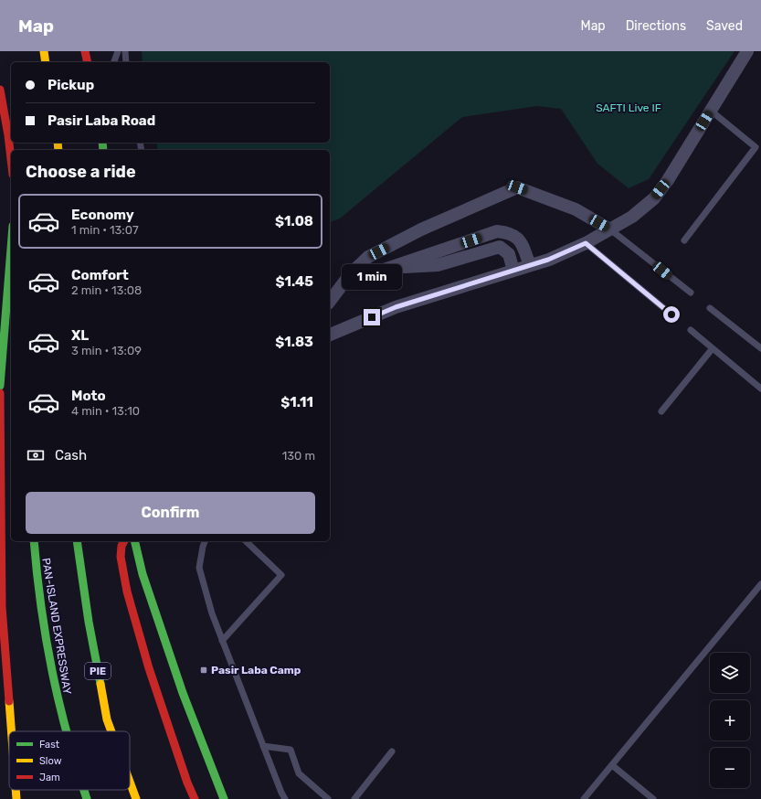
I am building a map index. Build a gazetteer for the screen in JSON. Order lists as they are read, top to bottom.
{
  "streets": {
    "main road": ["PAN-ISLAND EXPRESSWAY", "PIE"]
  },
  "parks": ["SAFTI Live IF"],
  "places": {
    "transit": ["Pasir Laba Camp"]
  },
  "legend": ["Fast", "Slow", "Jam"],
  "page": {
    "header": "Map",
    "nav": ["Map", "Directions", "Saved"],
    "banner": ["Pickup", "Pasir Laba Road"],
    "heading": "Choose a ride",
    "list": [
      {
        "name": "Economy",
        "note": "1 min · 13:07",
        "value": "$1.08"
      },
      {
        "name": "Comfort",
        "note": "2 min · 13:08",
        "value": "$1.45"
      },
      {
        "name": "XL",
        "note": "3 min · 13:09",
        "value": "$1.83"
      },
      {
        "name": "Moto",
        "note": "4 min · 13:10",
        "value": "$1.11"
      }
    ],
    "bubble": "1 min",
    "pay": ["Cash", "130 m"],
    "buttons": "Confirm",
    "map_buttons": ["+", "−"]
  }
}
